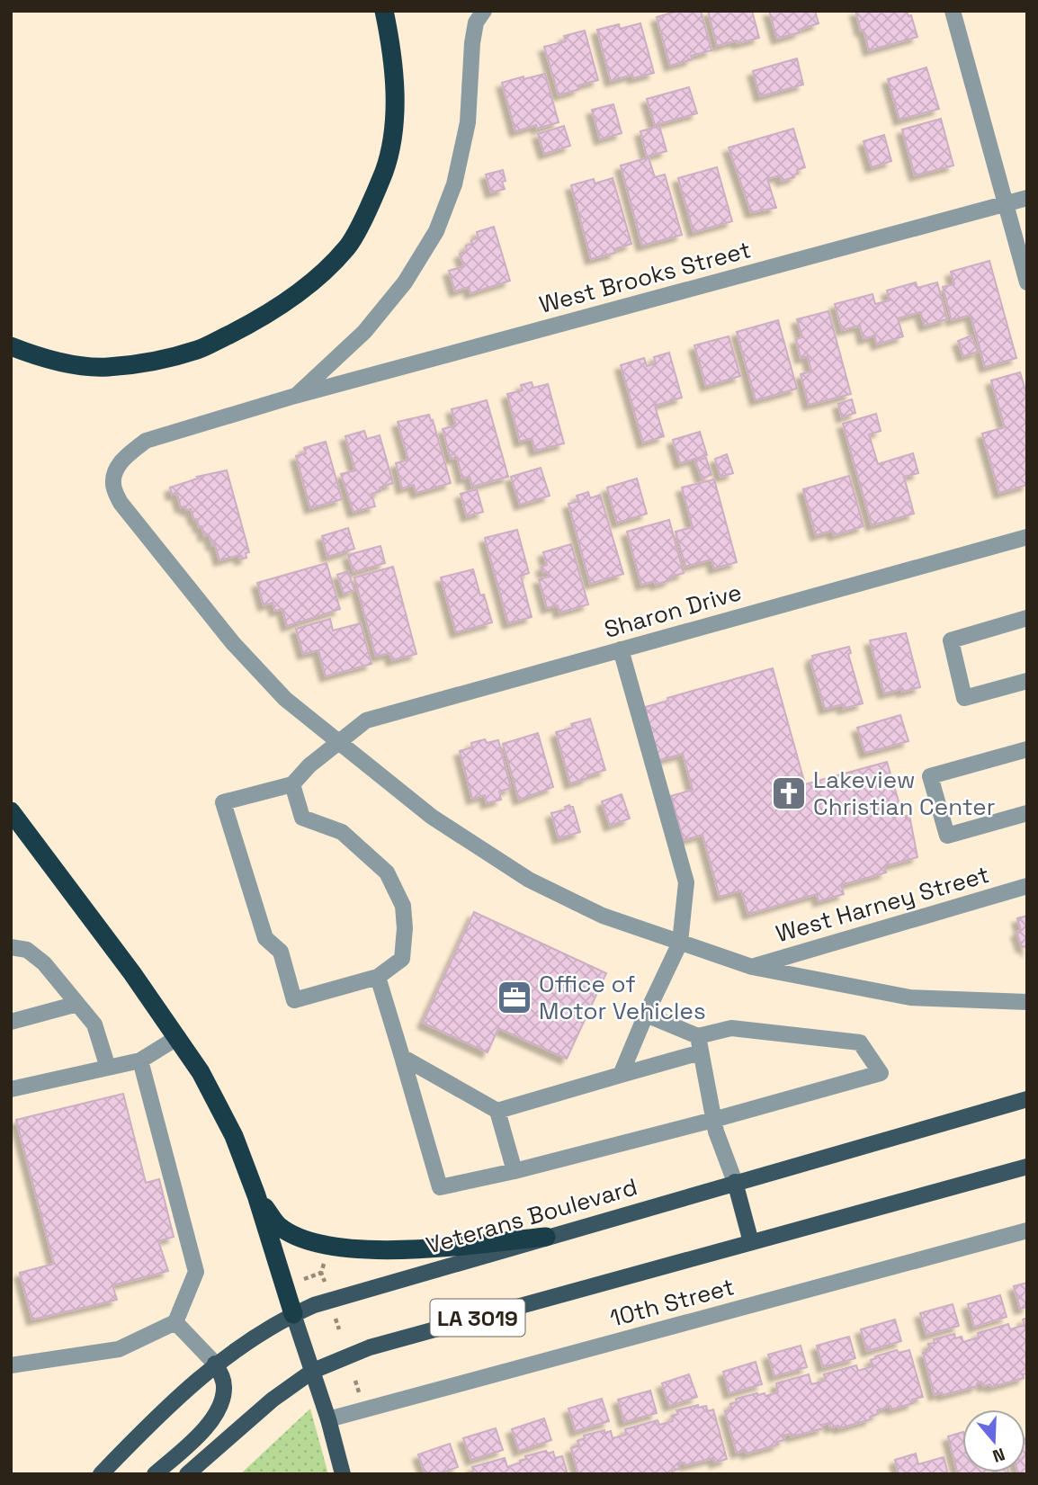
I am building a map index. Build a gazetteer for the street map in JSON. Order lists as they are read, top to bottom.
{
  "streets": {
    "main road": ["Veterans Boulevard", "LA 3019"],
    "street": [
      "West Brooks Street",
      "Sharon Drive",
      "West Harney Street",
      "10th Street"
    ]
  },
  "crossings": [
    ["West Brooks Street", "Sharon Drive"]
  ],
  "places": {
    "church": ["Lakeview Christian Center"],
    "office": ["Office of Motor Vehicles"]
  },
  "north": "bottom"
}
